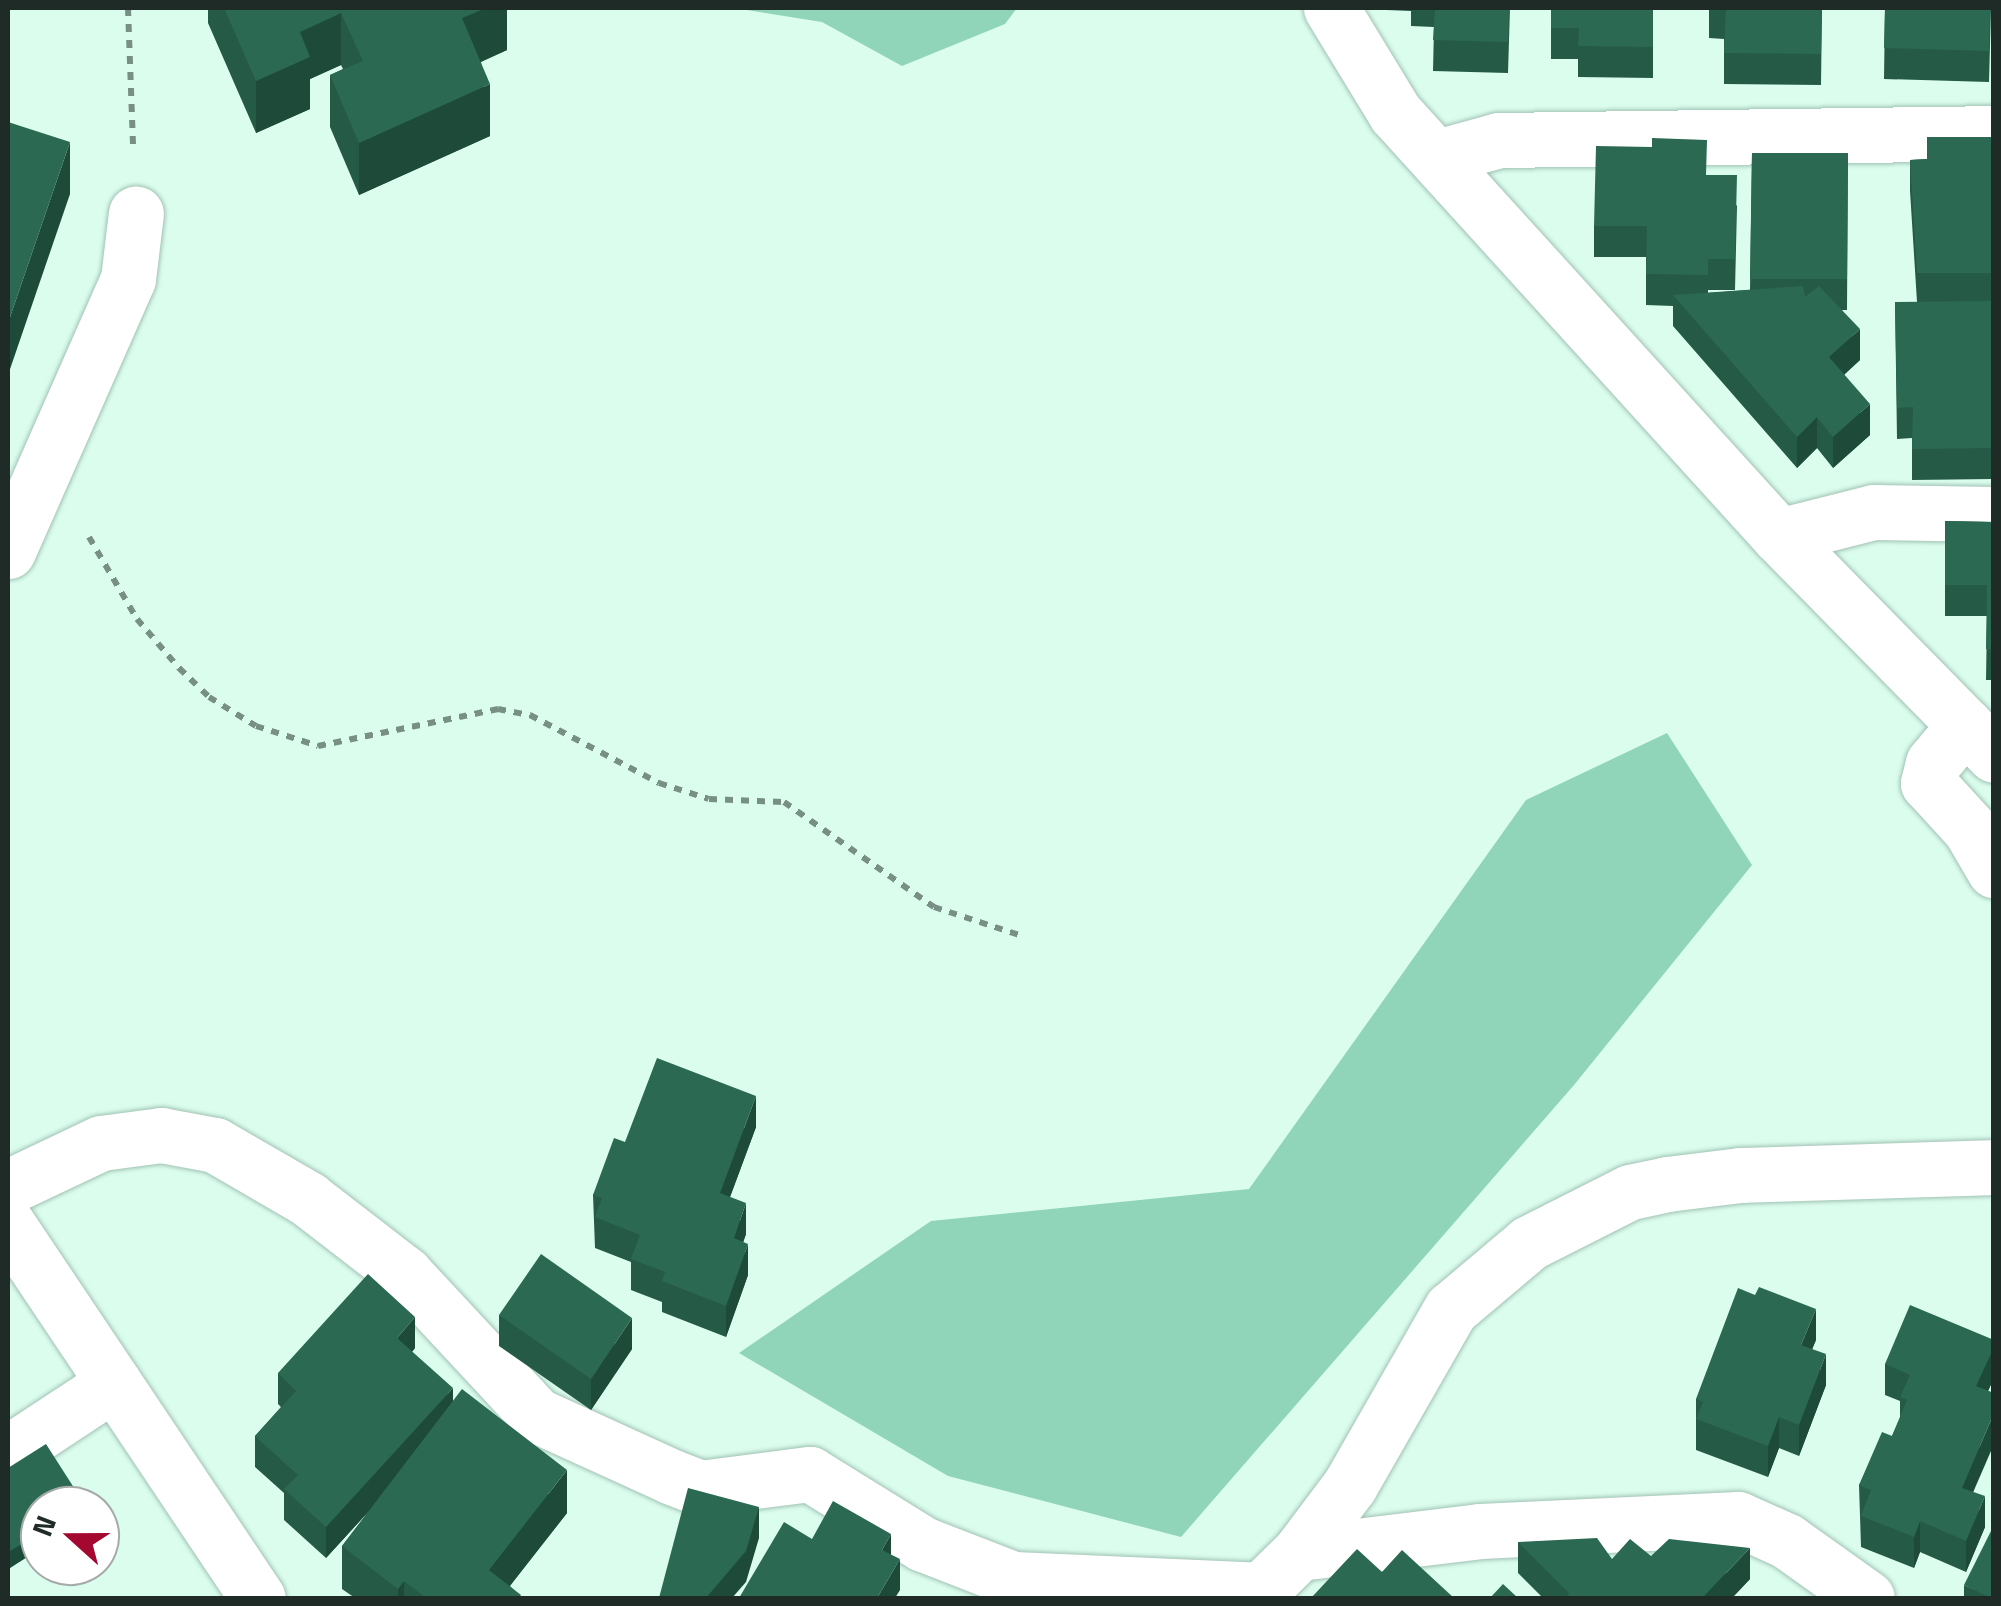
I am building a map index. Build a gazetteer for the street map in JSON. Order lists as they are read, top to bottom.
{
  "north": "left"
}
